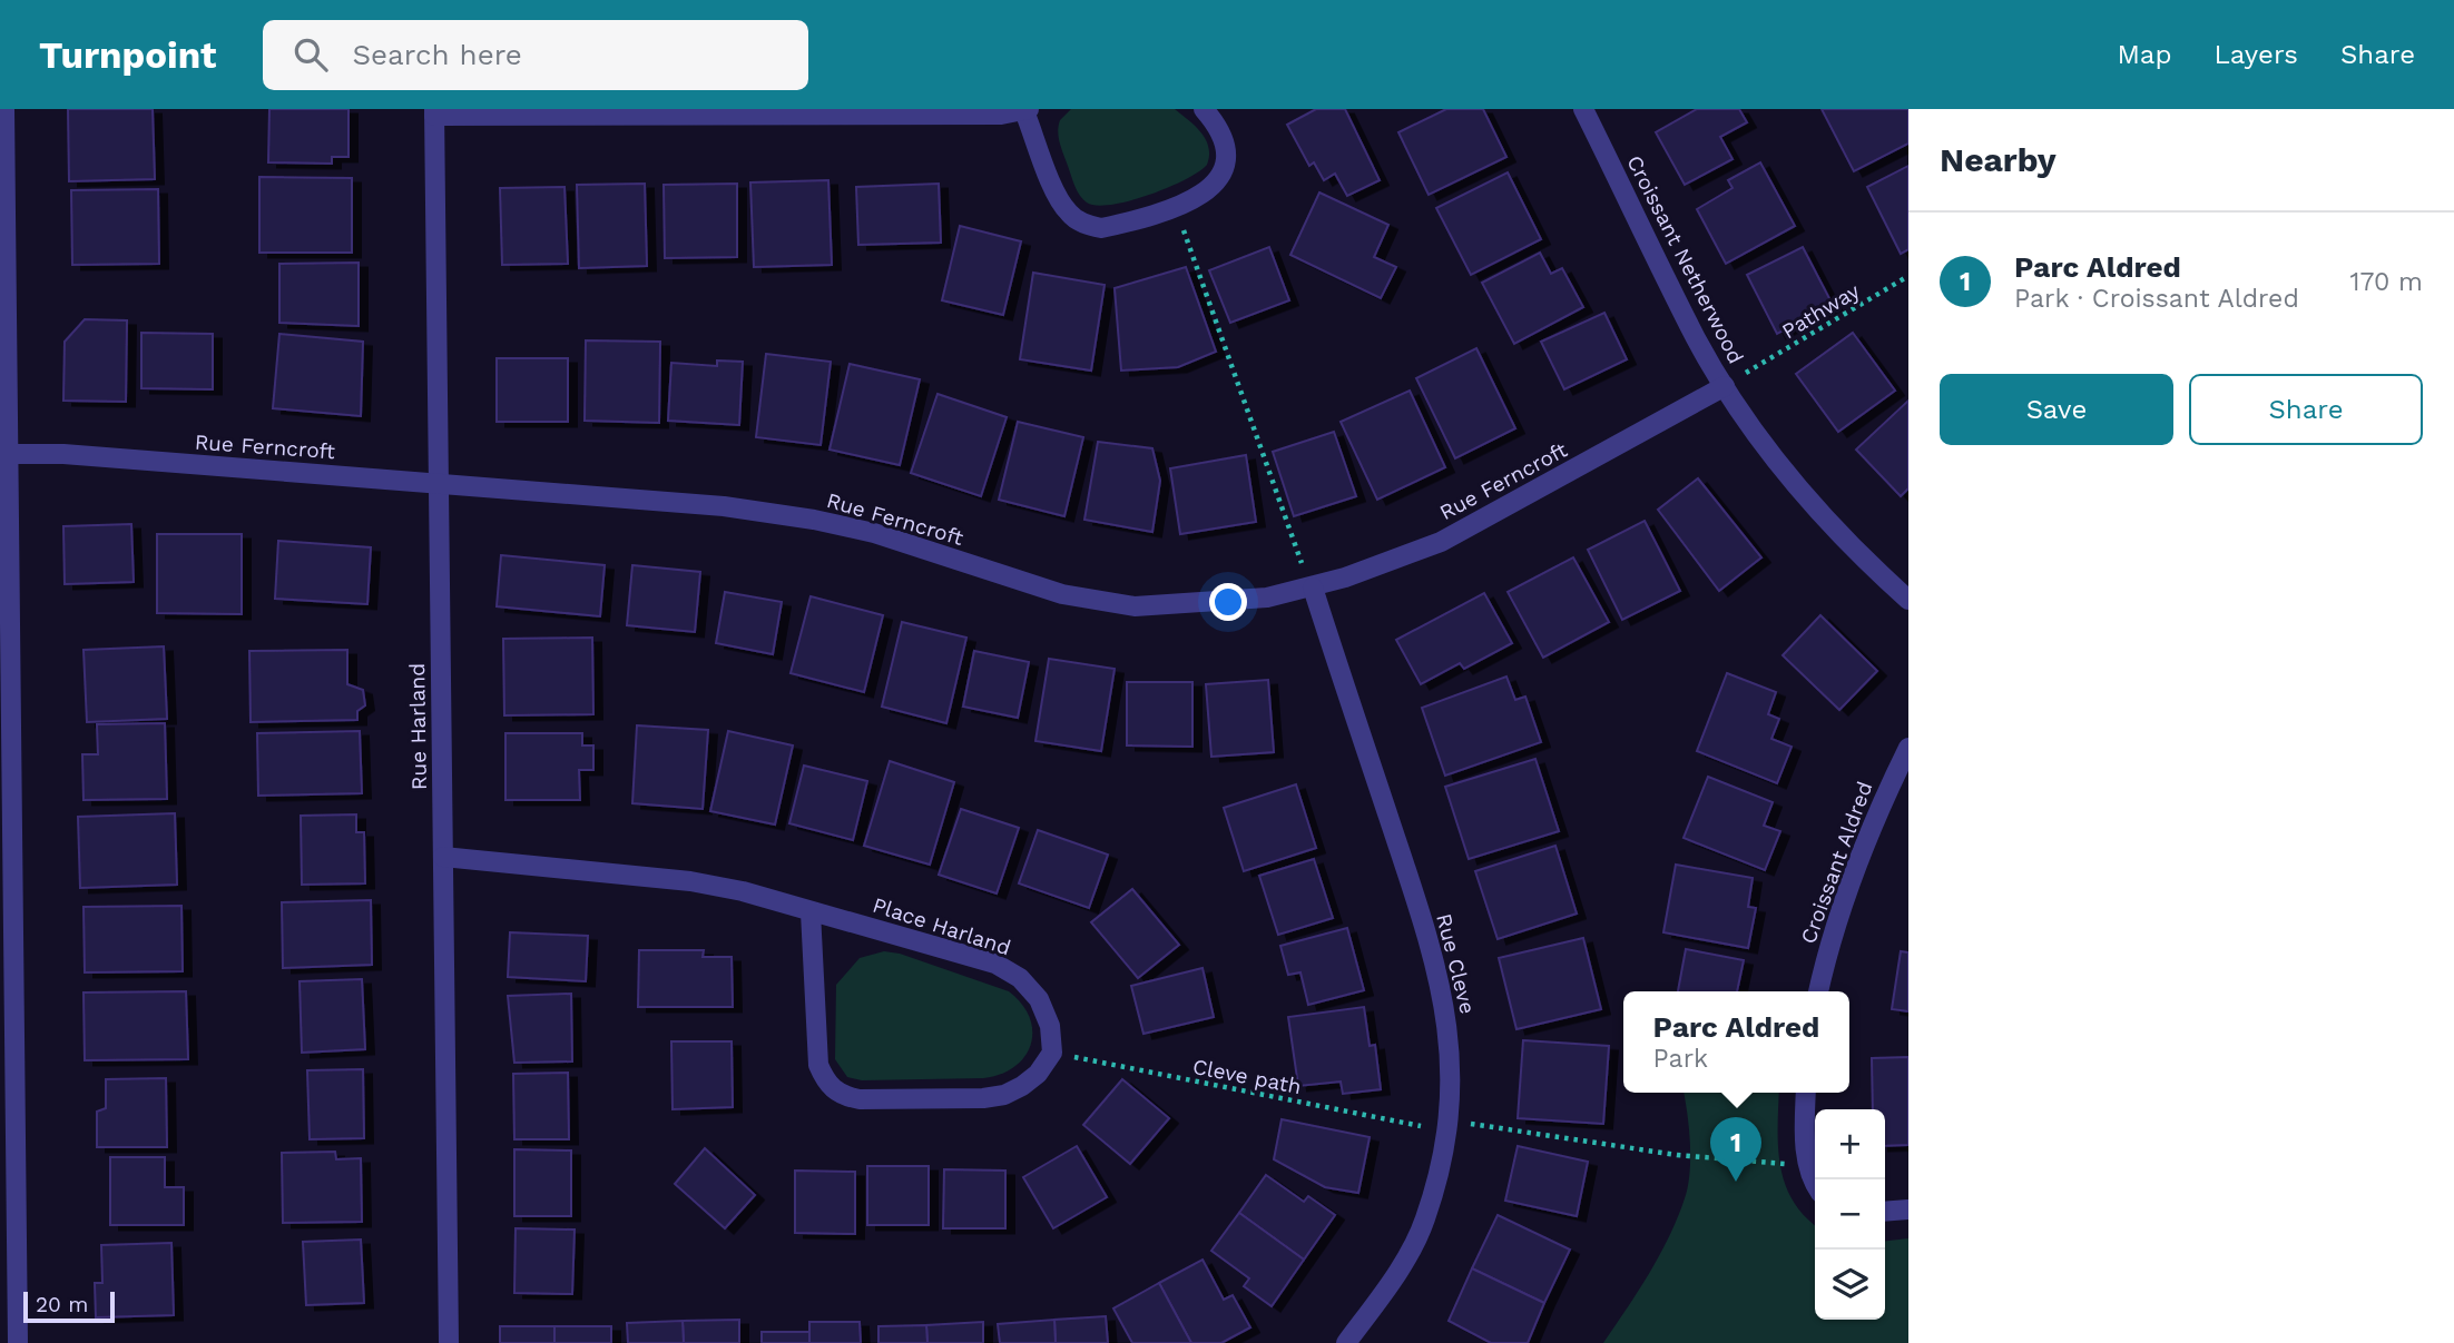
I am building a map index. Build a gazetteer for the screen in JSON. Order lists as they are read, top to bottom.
{
  "streets": {
    "street": [
      "Croissant Netherwood",
      "Rue Ferncroft",
      "Rue Harland",
      "Croissant Aldred",
      "Place Harland",
      "Rue Cleve"
    ],
    "path": ["Pathway", "Cleve path"]
  },
  "crossings": [
    ["Croissant Netherwood", "Rue Ferncroft"],
    ["Rue Ferncroft", "Rue Harland"],
    ["Rue Ferncroft", "Rue Cleve"],
    ["Rue Harland", "Place Harland"]
  ],
  "scale_bar": "20 m",
  "page": {
    "header": "Turnpoint",
    "search": "Search here",
    "nav": ["Map", "Layers", "Share"],
    "heading": "Nearby",
    "list": [
      {
        "mark": "1",
        "name": "Parc Aldred",
        "note": "Park · Croissant Aldred",
        "value": "170 m"
      }
    ],
    "buttons": ["Save", "Share"],
    "popup": ["Parc Aldred", "Park"],
    "map_buttons": ["+", "−"],
    "pins": "1",
    "scale": "20 m"
  }
}
